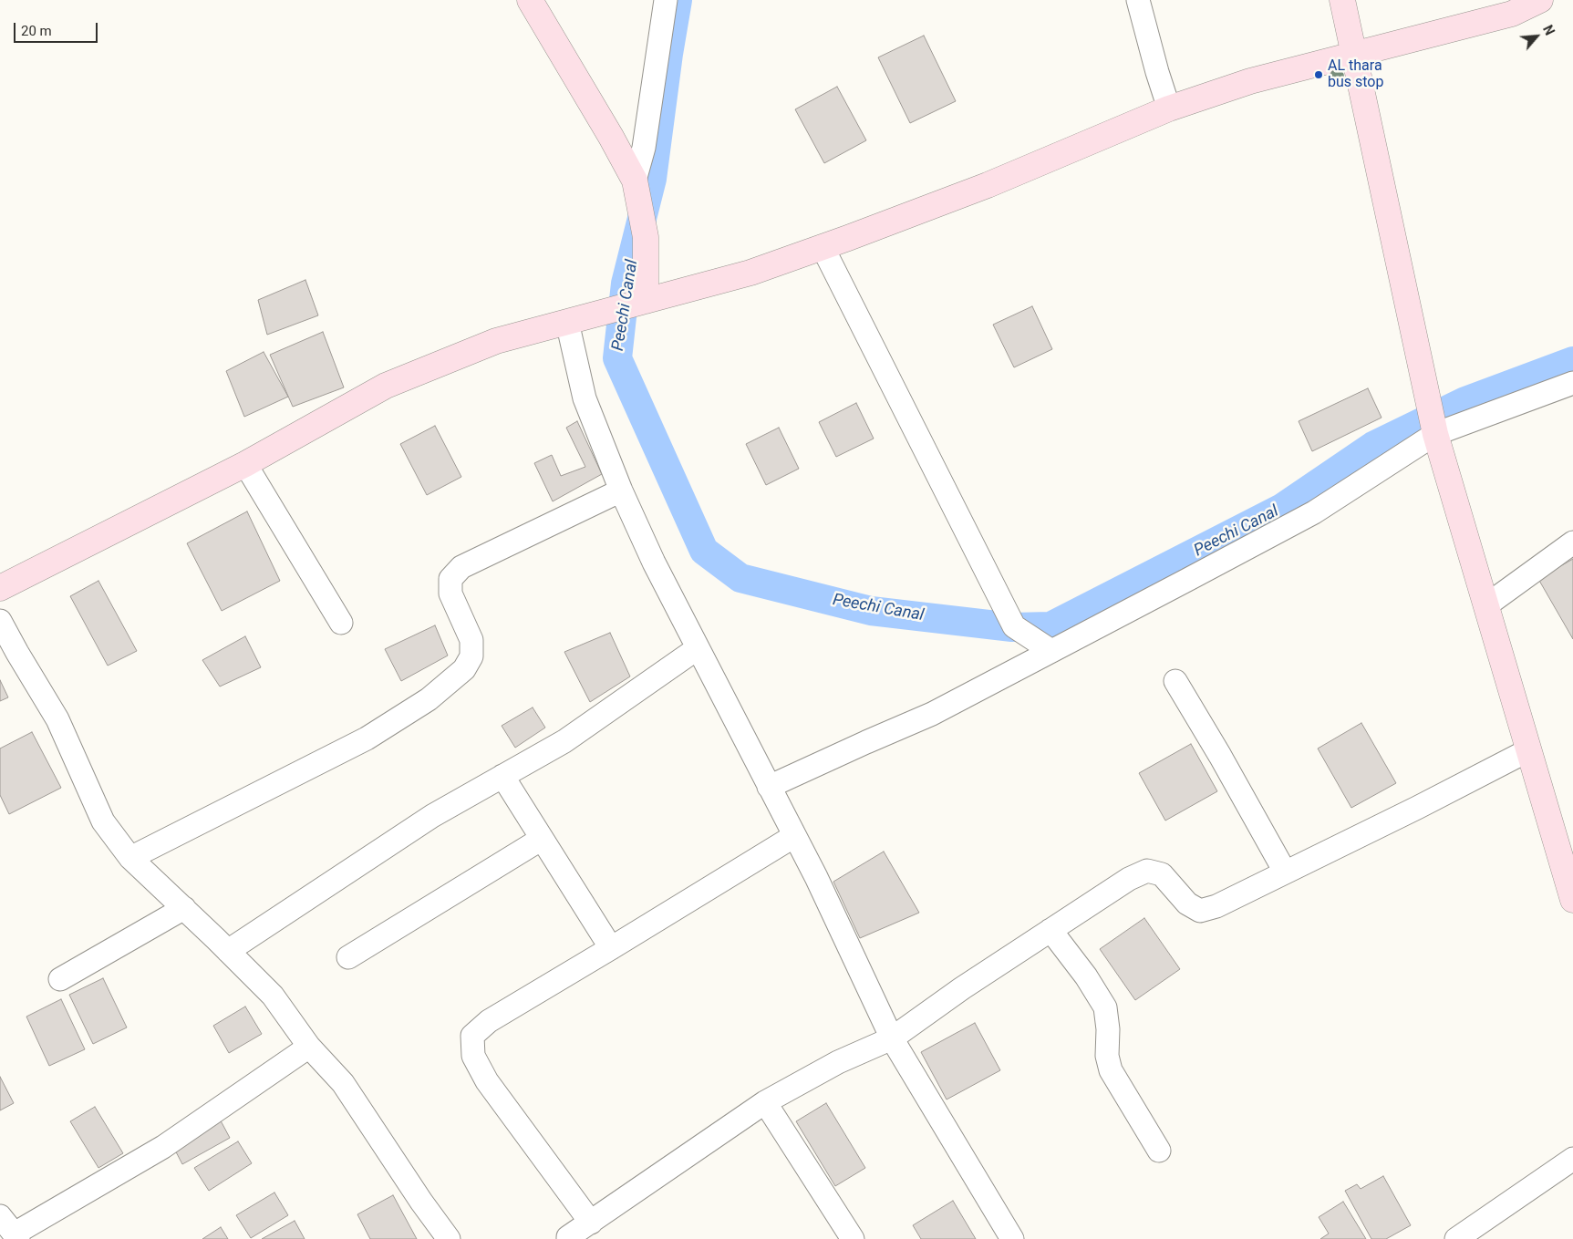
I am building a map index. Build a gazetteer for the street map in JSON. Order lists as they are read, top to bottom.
{
  "water": ["Peechi Canal"],
  "places": ["AL thara bus stop"],
  "scale_bar": "20 m",
  "north": "top right"
}
